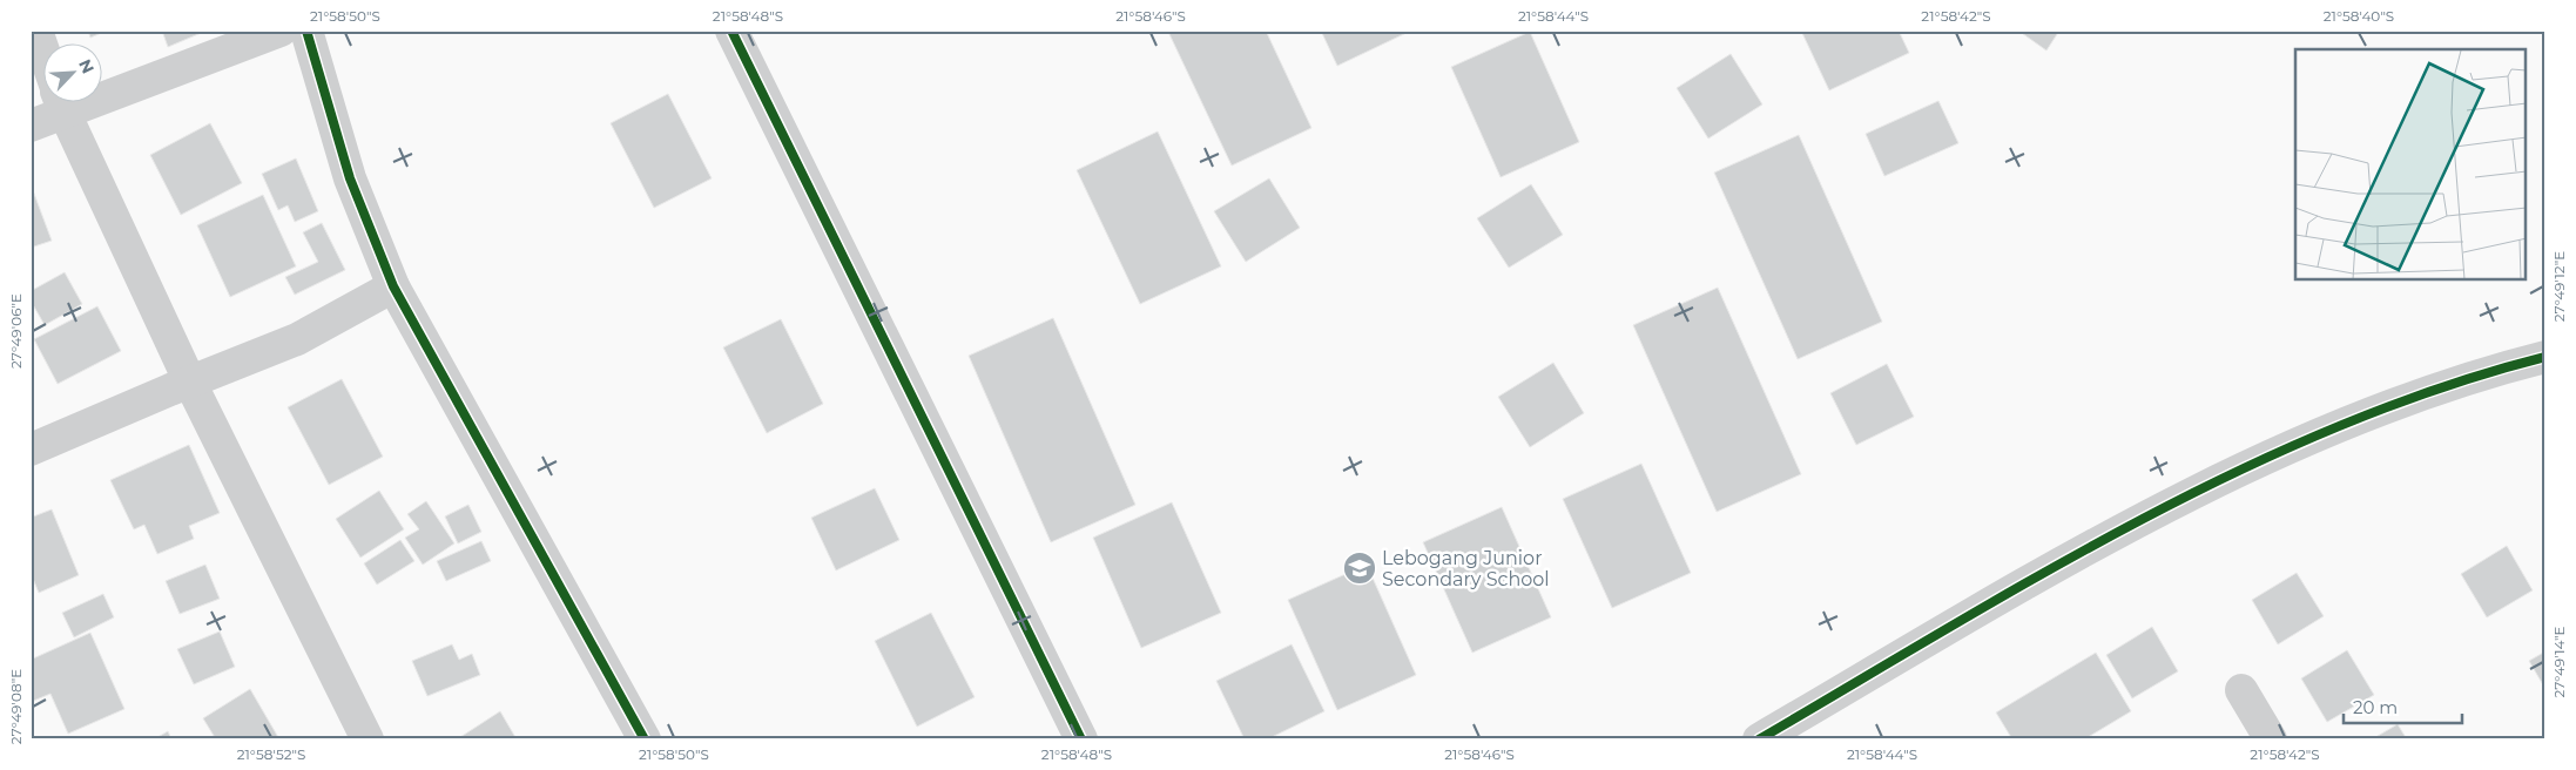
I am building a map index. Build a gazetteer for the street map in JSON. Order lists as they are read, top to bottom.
{
  "places": {
    "school or university": ["Lebogang Junior Secondary School"]
  },
  "scale_bar": "20 m",
  "north": "top right",
  "coordinates": [
    "21°58'50\"S",
    "21°58'48\"S",
    "21°58'46\"S",
    "21°58'44\"S",
    "21°58'42\"S",
    "21°58'40\"S",
    "27°49'12\"E",
    "27°49'06\"E",
    "27°49'14\"E",
    "27°49'08\"E",
    "21°58'52\"S"
  ]
}
